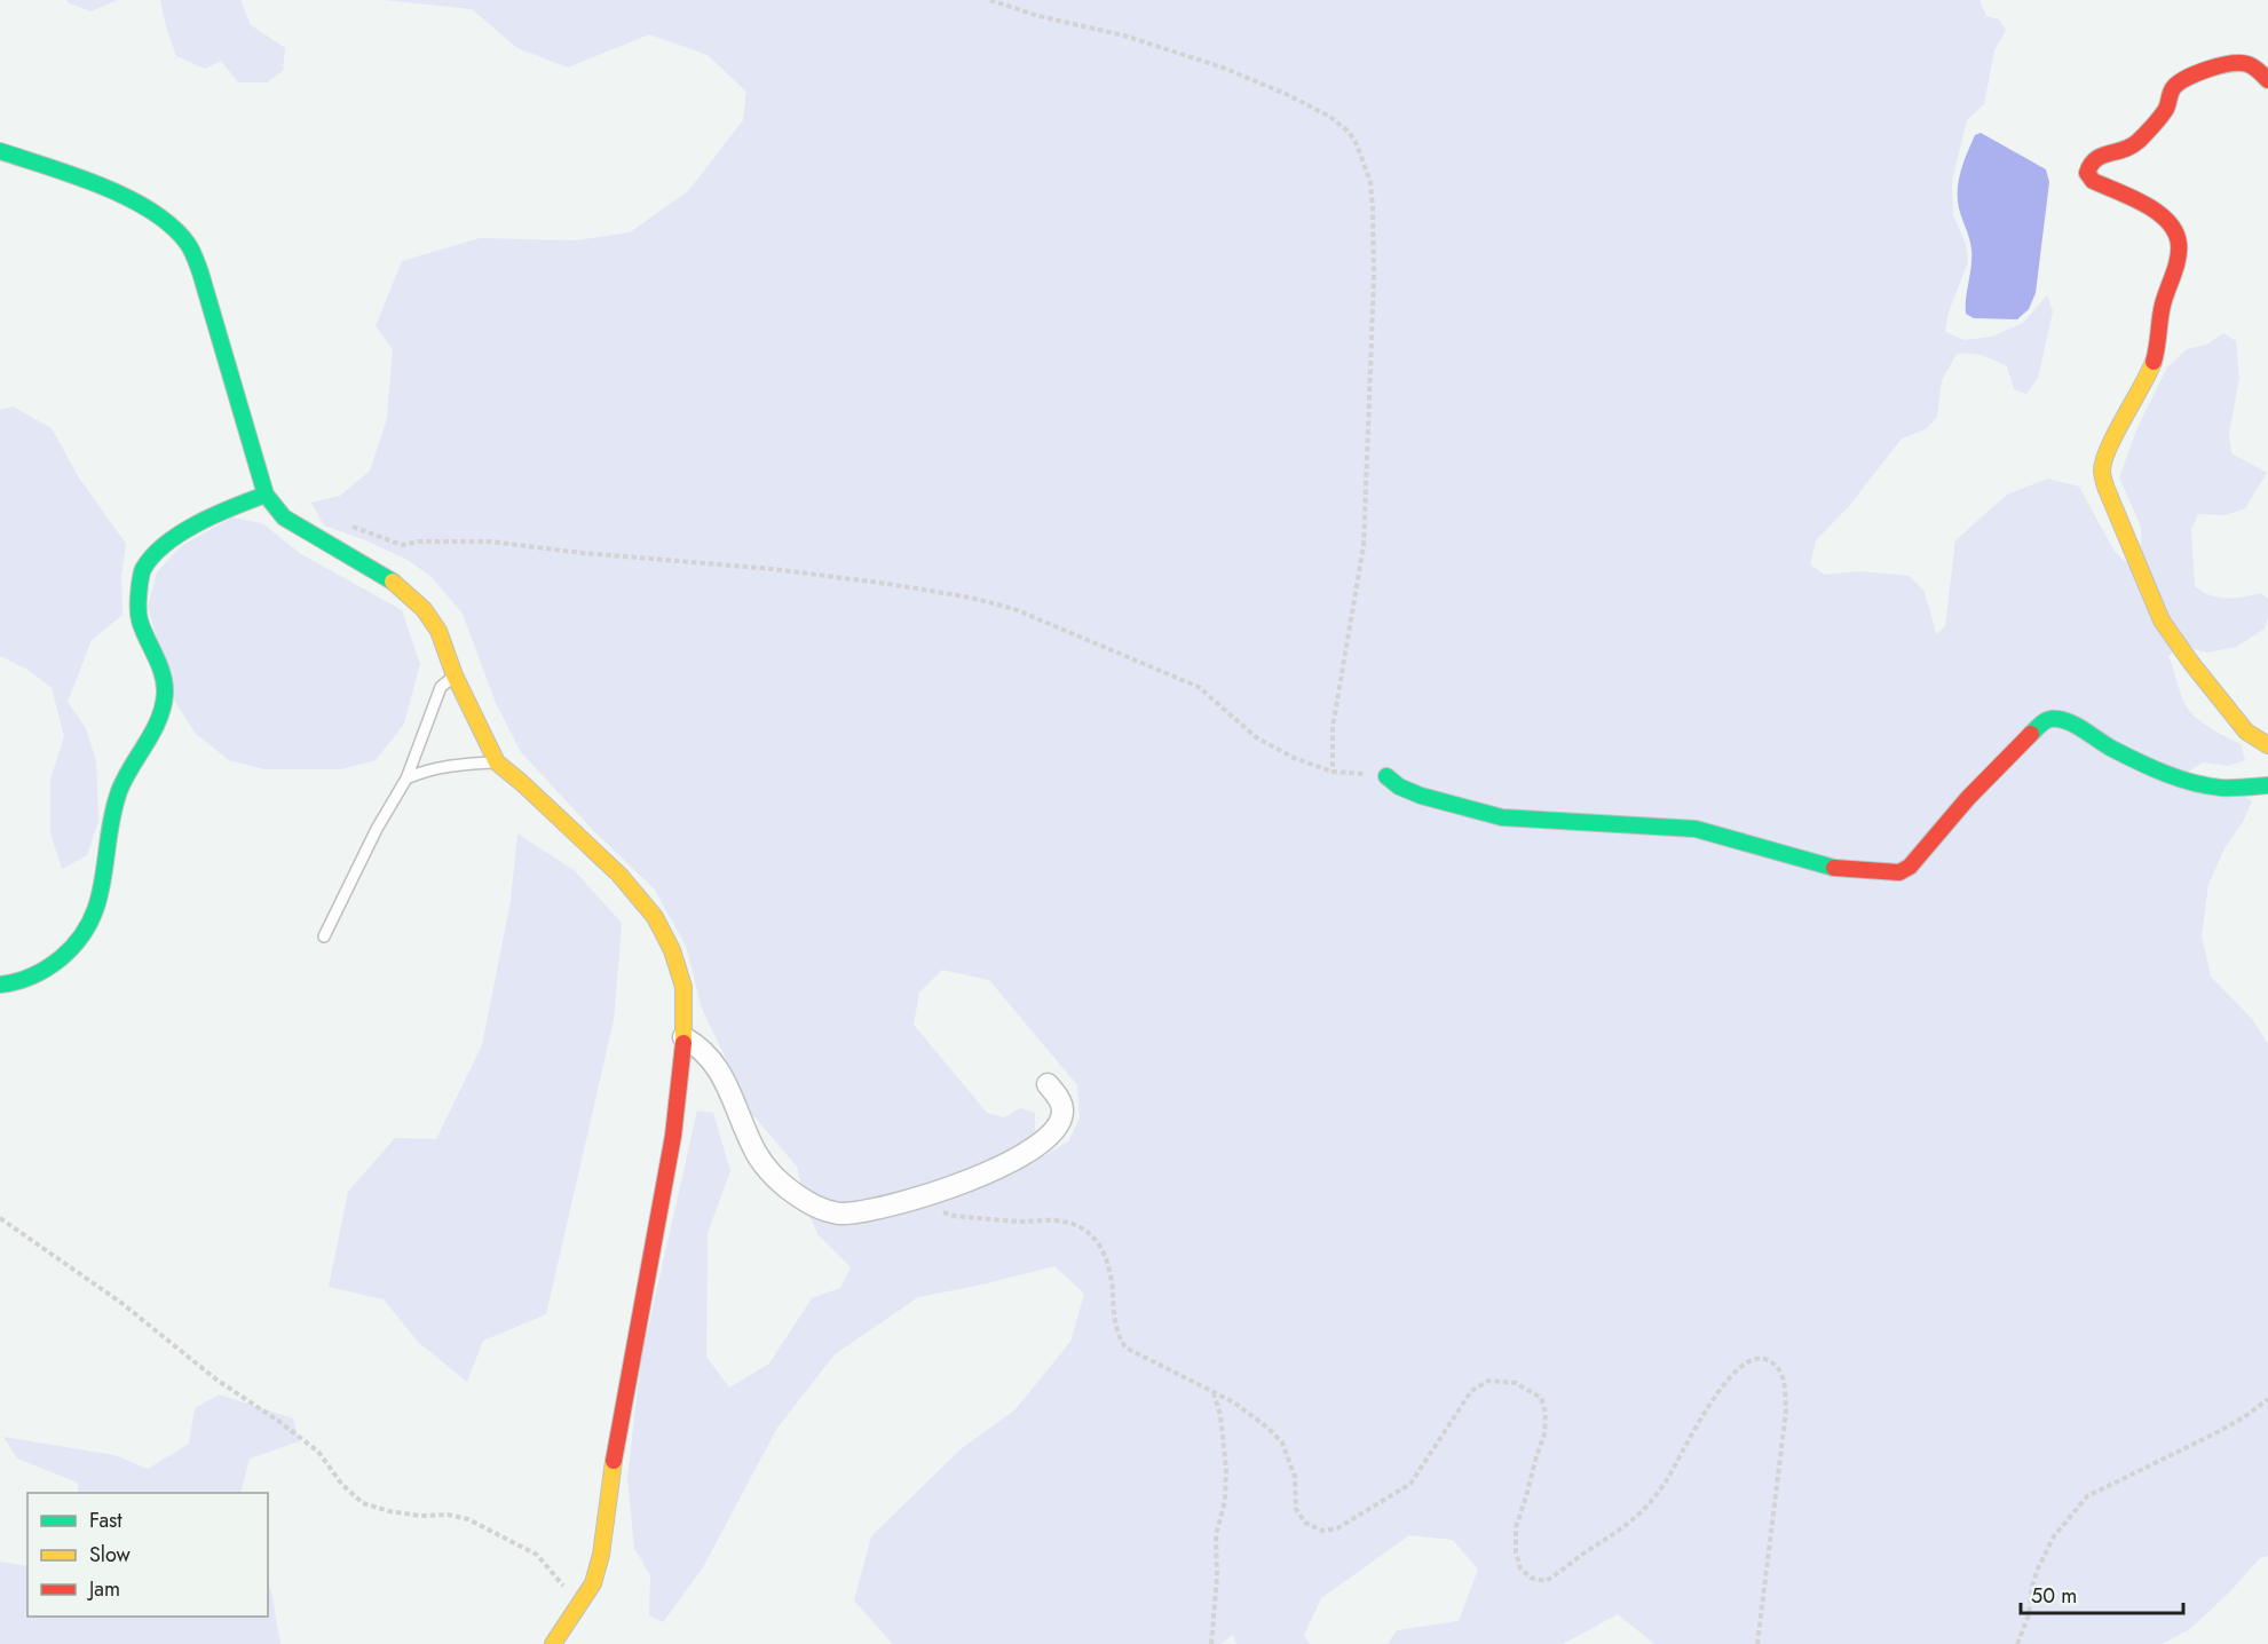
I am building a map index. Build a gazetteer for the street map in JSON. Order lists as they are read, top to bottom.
{
  "legend": ["Fast", "Slow", "Jam"],
  "scale_bar": "50 m"
}
